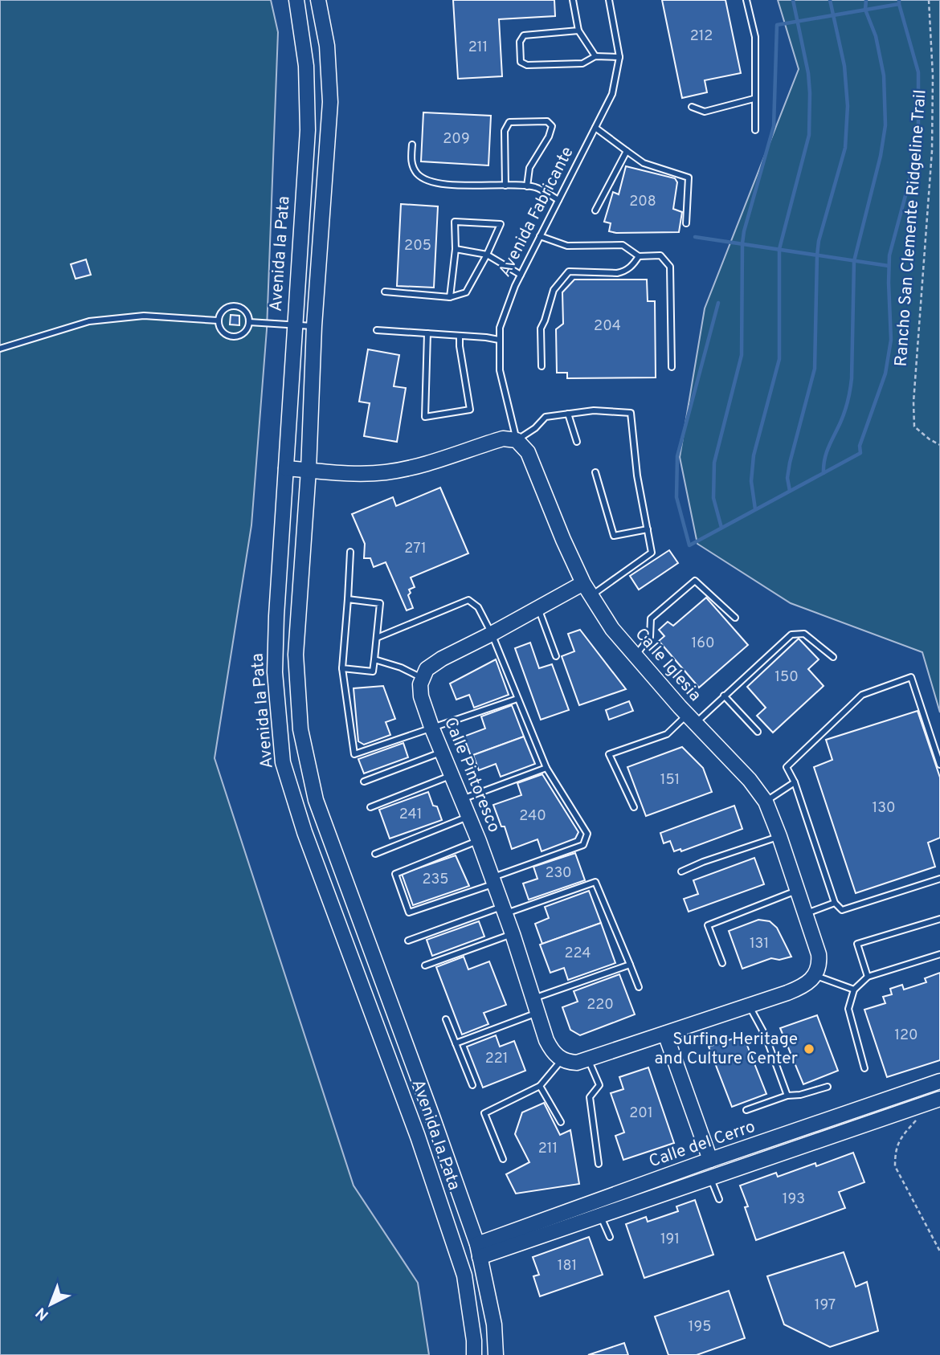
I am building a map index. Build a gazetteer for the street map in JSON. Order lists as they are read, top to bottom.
{
  "streets": {
    "main road": [
      "Avenida la Pata",
      "Calle Iglesia",
      "Calle Pintoresco",
      "Calle del Cerro"
    ],
    "lane": ["Avenida Fabricante"],
    "path": ["Rancho San Clemente Ridgeline Trail"]
  },
  "crossings": [
    ["Avenida Fabricante", "Calle Iglesia"],
    ["Avenida la Pata", "Calle del Cerro"]
  ],
  "places": ["Surfing Heritage and Culture Center"],
  "house_numbers": [
    "212",
    "211",
    "209",
    "208",
    "205",
    "204",
    "271",
    "160",
    "150",
    "151",
    "130",
    "241",
    "240",
    "230",
    "235",
    "131",
    "224",
    "220",
    "120",
    "221",
    "201",
    "211",
    "193",
    "191",
    "181",
    "197",
    "195"
  ],
  "north": "bottom left"
}
